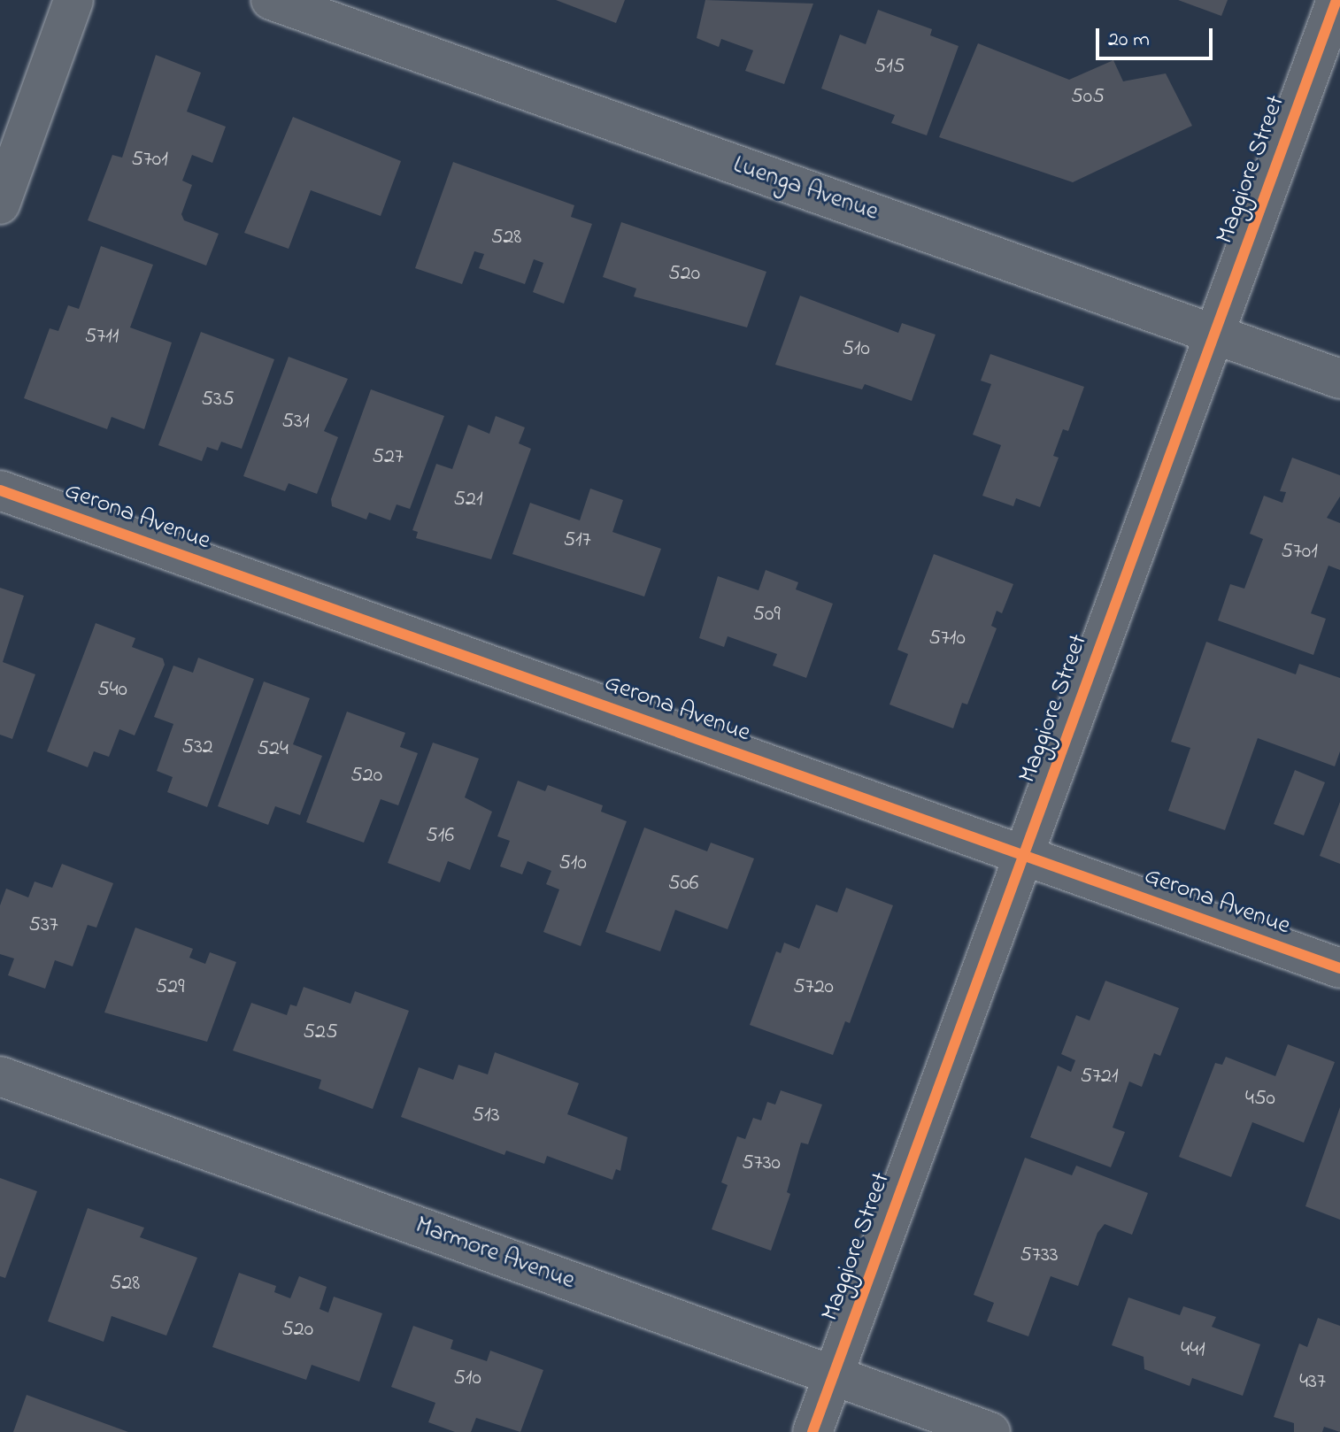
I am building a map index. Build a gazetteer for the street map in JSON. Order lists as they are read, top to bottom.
{
  "streets": {
    "street": [
      "Maggiore Street",
      "Luenga Avenue",
      "Gerona Avenue",
      "Marmore Avenue"
    ]
  },
  "crossings": [
    ["Maggiore Street", "Luenga Avenue"],
    ["Maggiore Street", "Gerona Avenue"],
    ["Maggiore Street", "Marmore Avenue"]
  ],
  "house_numbers": [
    "515",
    "505",
    "5701",
    "528",
    "520",
    "5711",
    "510",
    "535",
    "531",
    "527",
    "521",
    "517",
    "5701",
    "509",
    "5710",
    "540",
    "532",
    "524",
    "520",
    "516",
    "510",
    "506",
    "537",
    "529",
    "5720",
    "525",
    "5721",
    "450",
    "513",
    "5730",
    "5733",
    "528",
    "520",
    "441",
    "510",
    "437"
  ],
  "scale_bar": "20 m"
}
